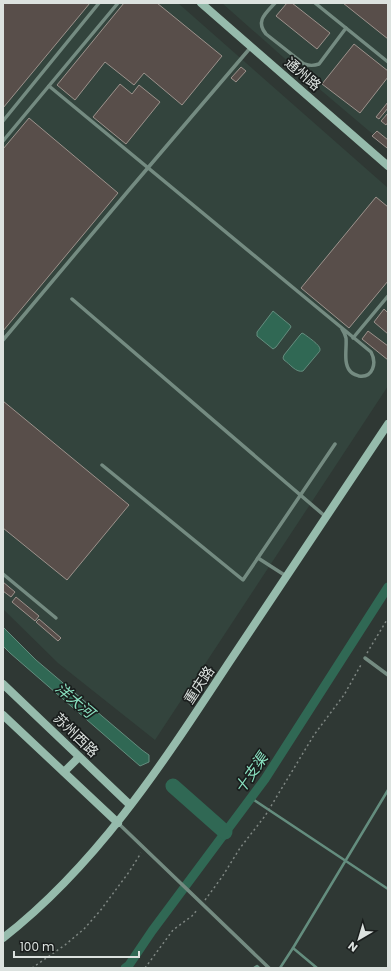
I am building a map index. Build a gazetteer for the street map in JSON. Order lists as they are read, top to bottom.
{
  "streets": {
    "street": ["通州路", "重庆路", "苏州西路"]
  },
  "crossings": [
    ["重庆路", "苏州西路"]
  ],
  "water": ["洋大河", "十支渠"],
  "scale_bar": "100 m",
  "north": "bottom left"
}
